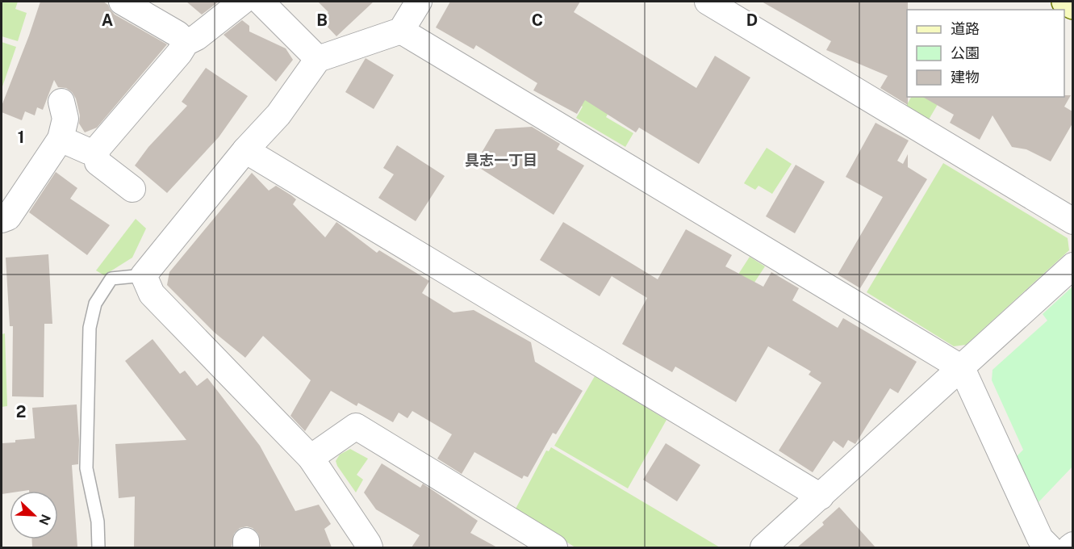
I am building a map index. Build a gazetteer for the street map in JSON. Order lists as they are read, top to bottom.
{
  "districts": ["具志一丁目"],
  "legend": ["道路", "公園", "建物"],
  "north": "bottom right",
  "grid": {
    "columns": [
      "A",
      "B",
      "C",
      "D"
    ],
    "rows": ["1", "2"]
  }
}
